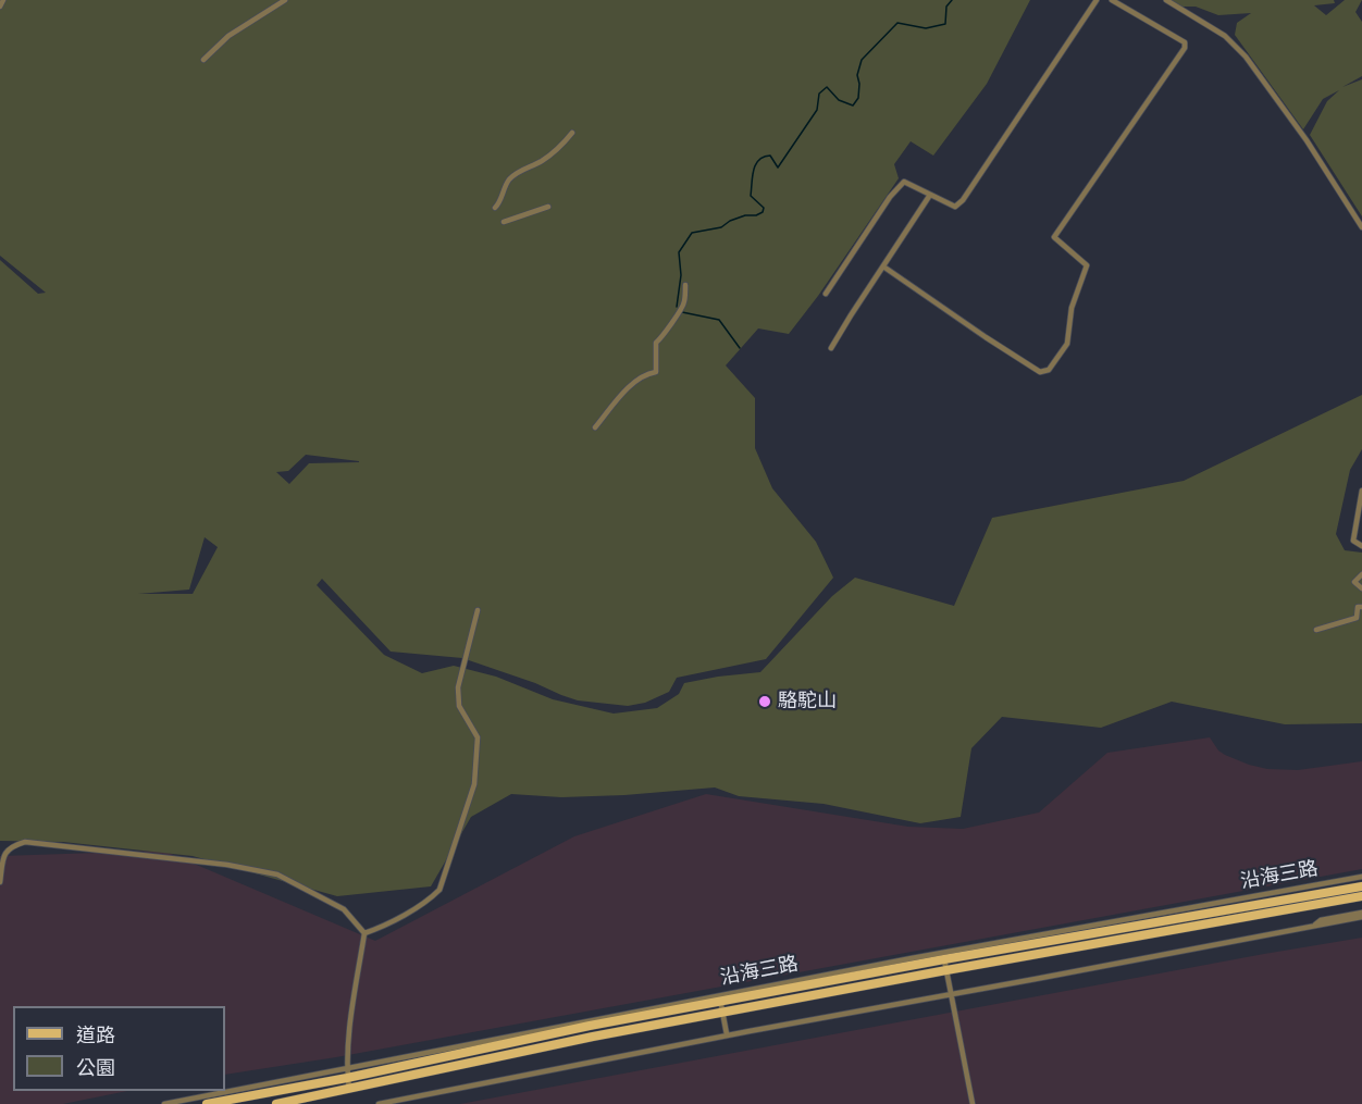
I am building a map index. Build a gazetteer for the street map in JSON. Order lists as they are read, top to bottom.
{
  "streets": {
    "main road": ["沿海三路"]
  },
  "places": ["駱駝山"],
  "legend": ["道路", "公園"]
}
